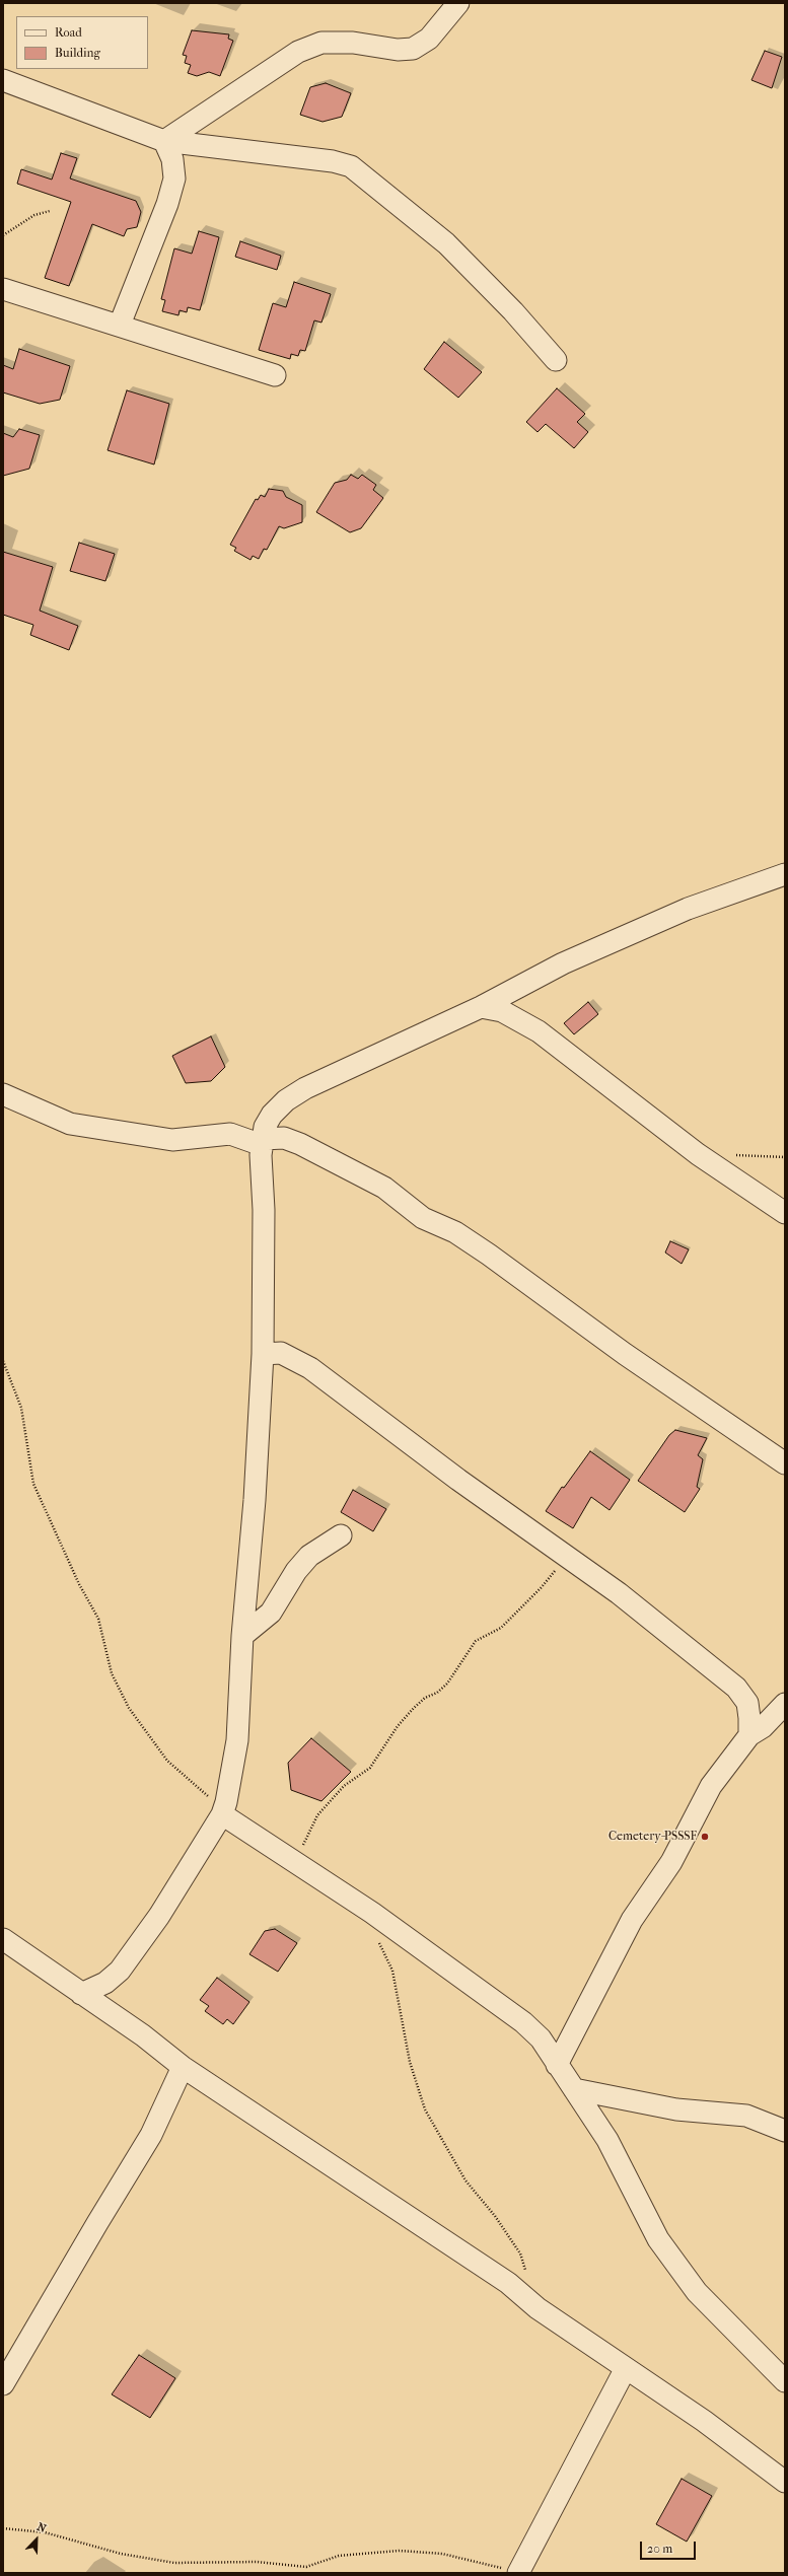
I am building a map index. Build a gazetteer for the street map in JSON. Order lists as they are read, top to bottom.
{
  "places": ["Cemetery-PSSSF"],
  "legend": ["Road", "Building"],
  "scale_bar": "20 m",
  "north": "top right"
}
